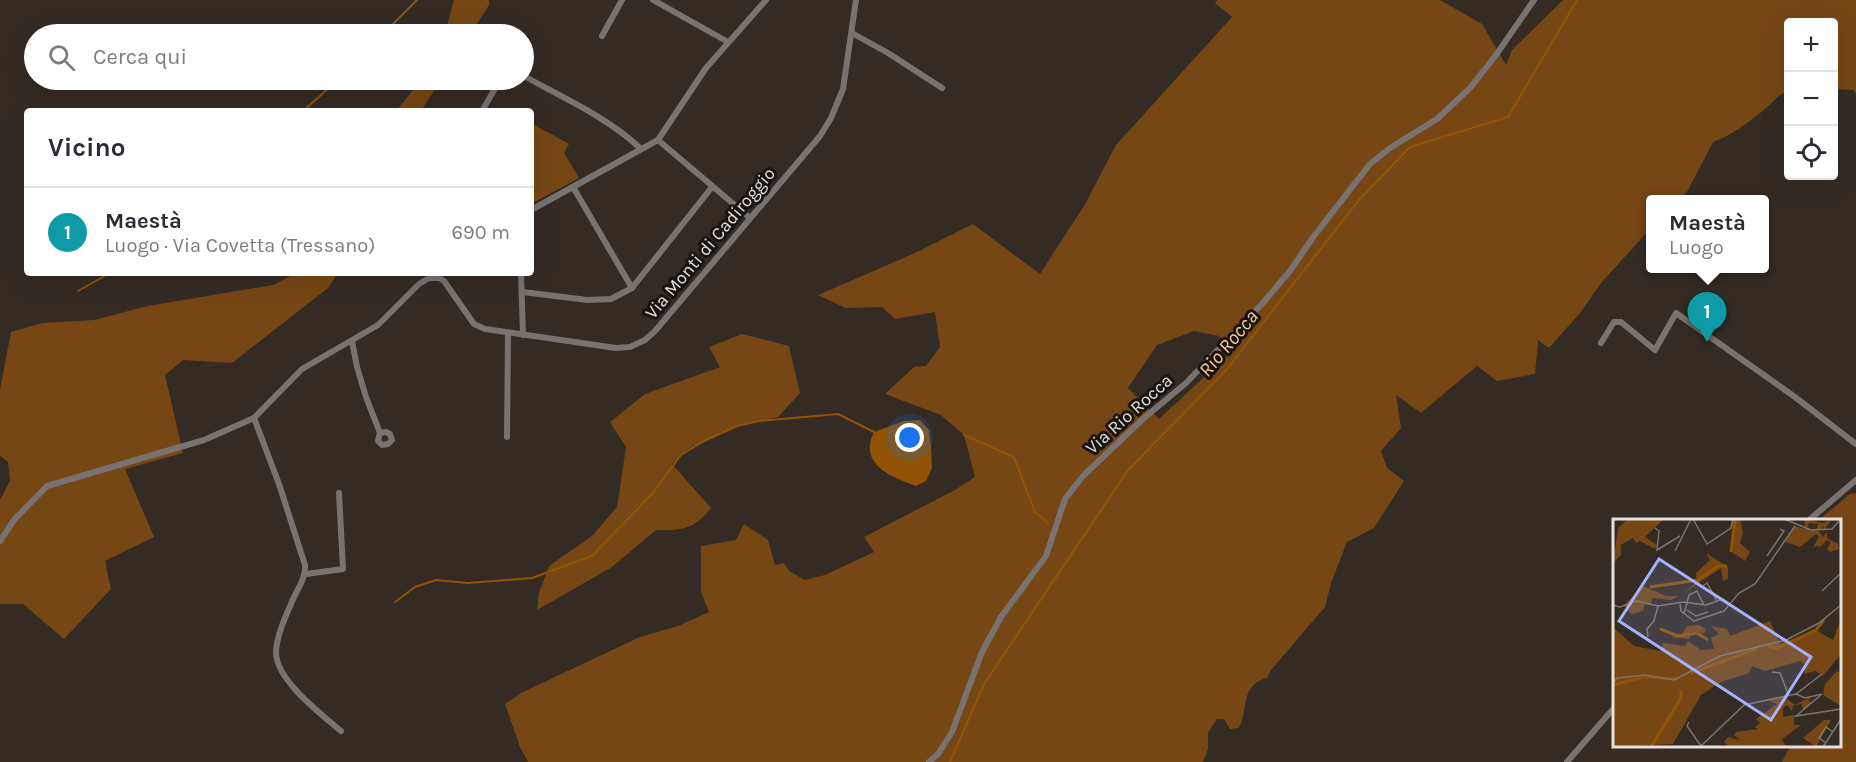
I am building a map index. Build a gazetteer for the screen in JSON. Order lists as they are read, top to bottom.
{
  "streets": {
    "street": ["Via Monti di Cadiroggio", "Via Rio Rocca"]
  },
  "water": ["Rio Rocca"],
  "page": {
    "map_buttons": ["+", "−"],
    "search": "Cerca qui",
    "heading": "Vicino",
    "list": [
      {
        "mark": "1",
        "name": "Maestà",
        "note": "Luogo · Via Covetta (Tressano)",
        "value": "690 m"
      }
    ],
    "popup": ["Maestà", "Luogo"],
    "pins": "1"
  }
}
